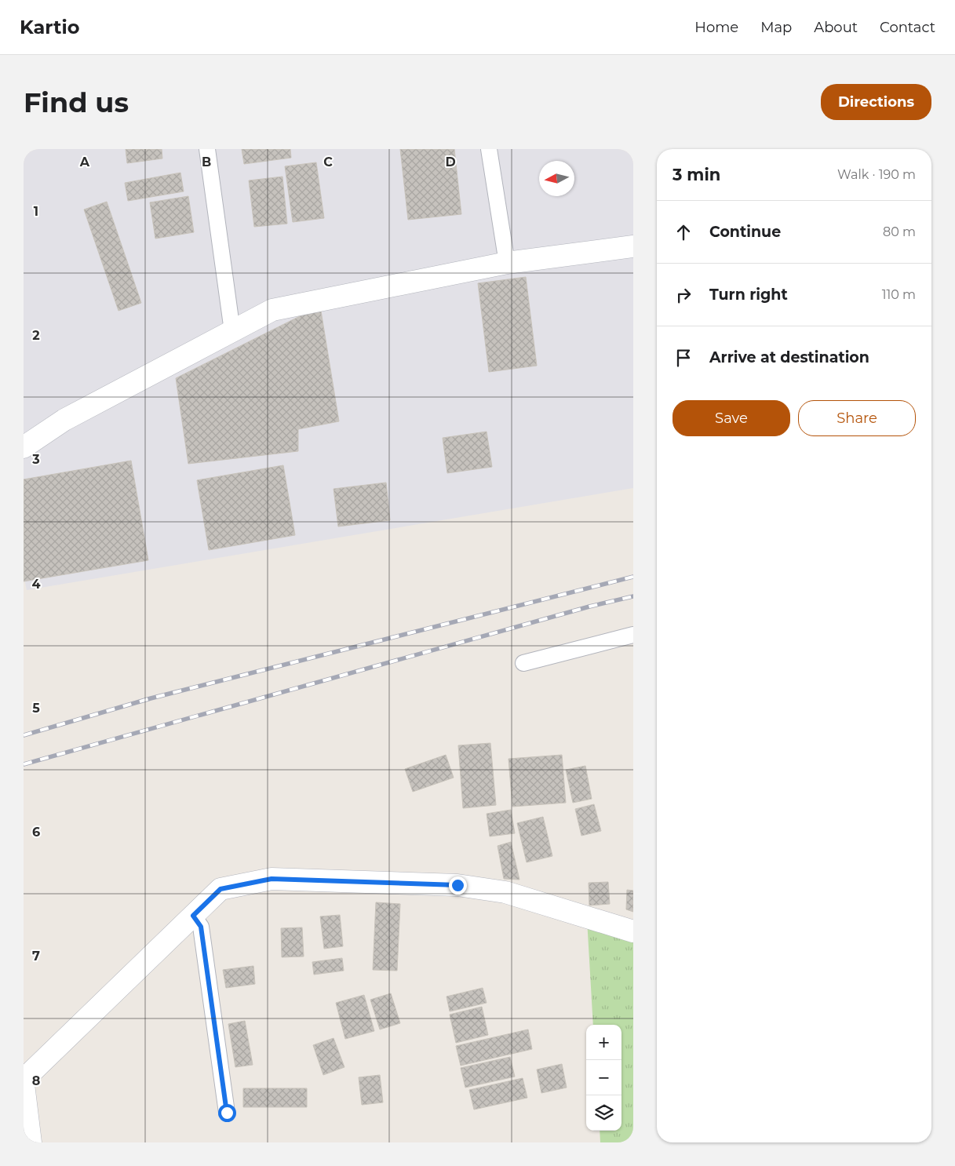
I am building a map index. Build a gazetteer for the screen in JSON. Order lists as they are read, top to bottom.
{
  "north": "left",
  "page": {
    "header": "Kartio",
    "nav": [
      "Home",
      "Map",
      "About",
      "Contact"
    ],
    "buttons": [
      "Directions",
      ["Save", "Share"]
    ],
    "title": "Find us",
    "heading": ["3 min", "Walk · 190 m"],
    "list": [
      ["Continue", "80 m"],
      ["Turn right", "110 m"],
      "Arrive at destination"
    ],
    "map_buttons": ["+", "−"]
  },
  "grid": {
    "columns": [
      "A",
      "B",
      "C",
      "D"
    ],
    "rows": [
      "1",
      "2",
      "3",
      "4",
      "5",
      "6",
      "7",
      "8"
    ]
  }
}
